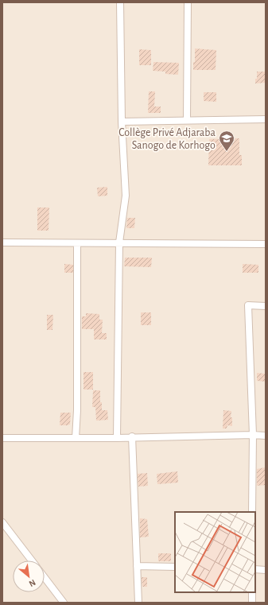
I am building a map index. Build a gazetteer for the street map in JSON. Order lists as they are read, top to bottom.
{
  "places": {
    "school or university": ["Collège Privé Adjaraba Sanogo de Korhogo"]
  },
  "north": "bottom right"
}
